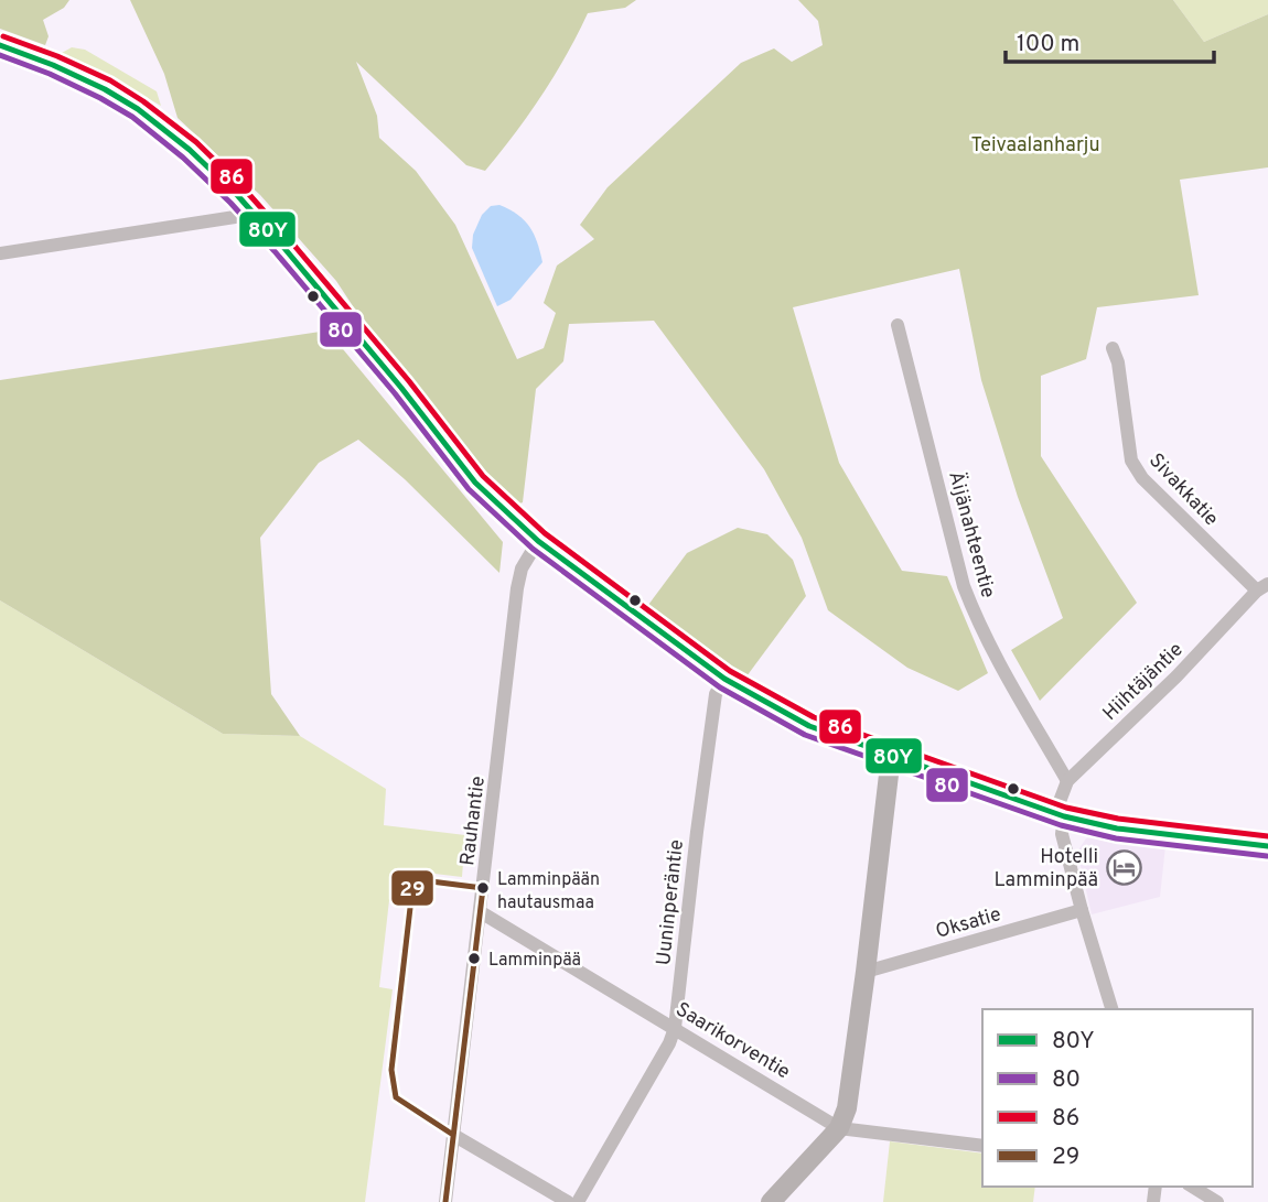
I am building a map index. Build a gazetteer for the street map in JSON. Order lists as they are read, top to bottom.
{
  "streets": {
    "street": [
      "Sivakkatie",
      "Äijänahteentie",
      "Hiihtäjäntie",
      "Rauhantie",
      "Uuninperäntie",
      "Oksatie",
      "Saarikorventie"
    ]
  },
  "crossings": [
    ["Sivakkatie", "Hiihtäjäntie"],
    ["Äijänahteentie", "Hiihtäjäntie"],
    ["Rauhantie", "Saarikorventie"],
    ["Uuninperäntie", "Saarikorventie"]
  ],
  "parks": ["Teivaalanharju"],
  "places": {
    "hotel": ["Hotelli Lamminpää"],
    "other": ["Lamminpään hautausmaa", "Lamminpää"]
  },
  "lines": [
    "transit line 86",
    "transit line 80Y",
    "transit line 80",
    "transit line 29"
  ],
  "legend": [
    "80Y",
    "80",
    "86",
    "29"
  ],
  "scale_bar": "100 m"
}
